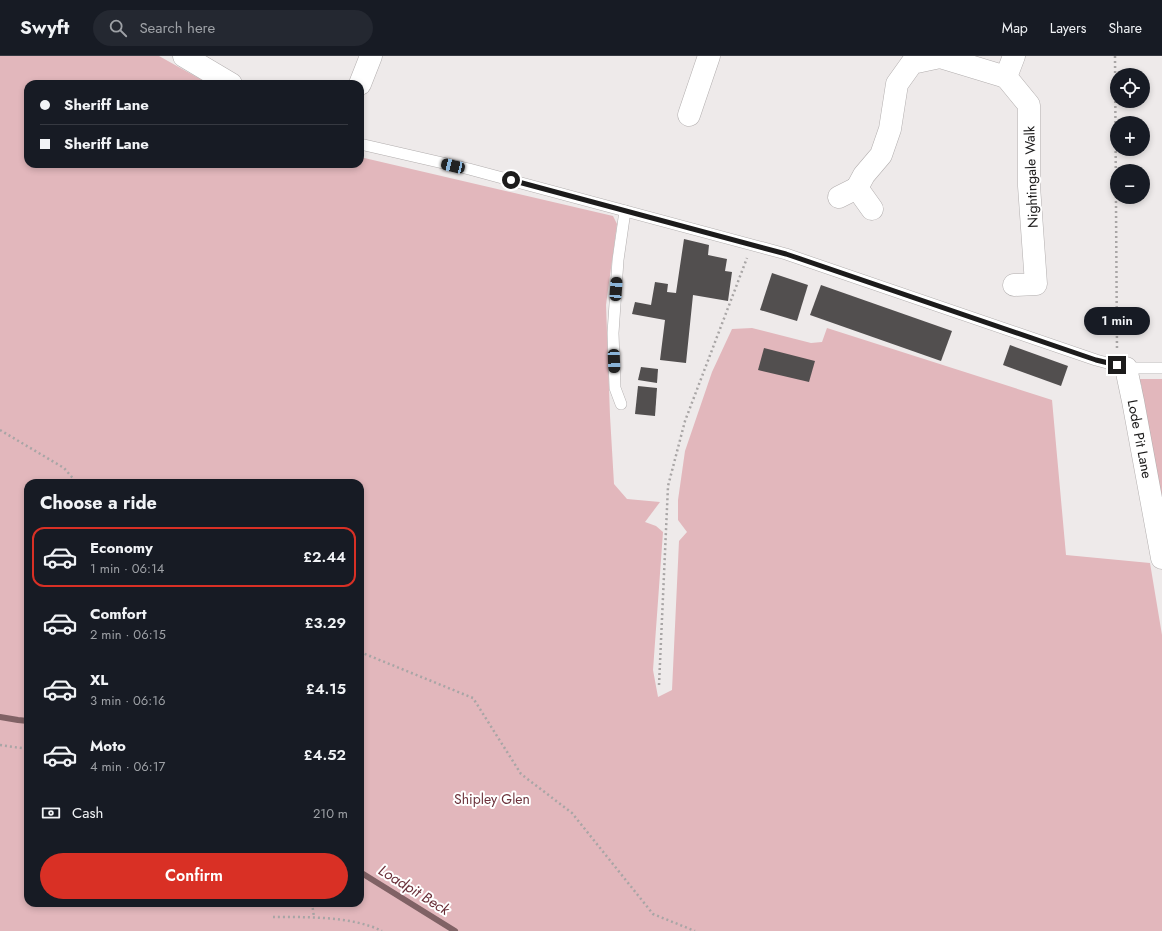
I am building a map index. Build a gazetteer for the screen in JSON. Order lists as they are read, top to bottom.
{
  "streets": {
    "street": ["Nightingale Walk", "Lode Pit Lane"]
  },
  "water": ["Loadpit Beck"],
  "parks": ["Shipley Glen"],
  "page": {
    "header": "Swyft",
    "search": "Search here",
    "nav": ["Map", "Layers", "Share"],
    "map_buttons": ["+", "−"],
    "banner": ["Sheriff Lane", "Sheriff Lane"],
    "bubble": "1 min",
    "heading": "Choose a ride",
    "list": [
      {
        "name": "Economy",
        "note": "1 min · 06:14",
        "value": "£2.44"
      },
      {
        "name": "Comfort",
        "note": "2 min · 06:15",
        "value": "£3.29"
      },
      {
        "name": "XL",
        "note": "3 min · 06:16",
        "value": "£4.15"
      },
      {
        "name": "Moto",
        "note": "4 min · 06:17",
        "value": "£4.52"
      }
    ],
    "pay": ["Cash", "210 m"],
    "buttons": "Confirm"
  }
}
